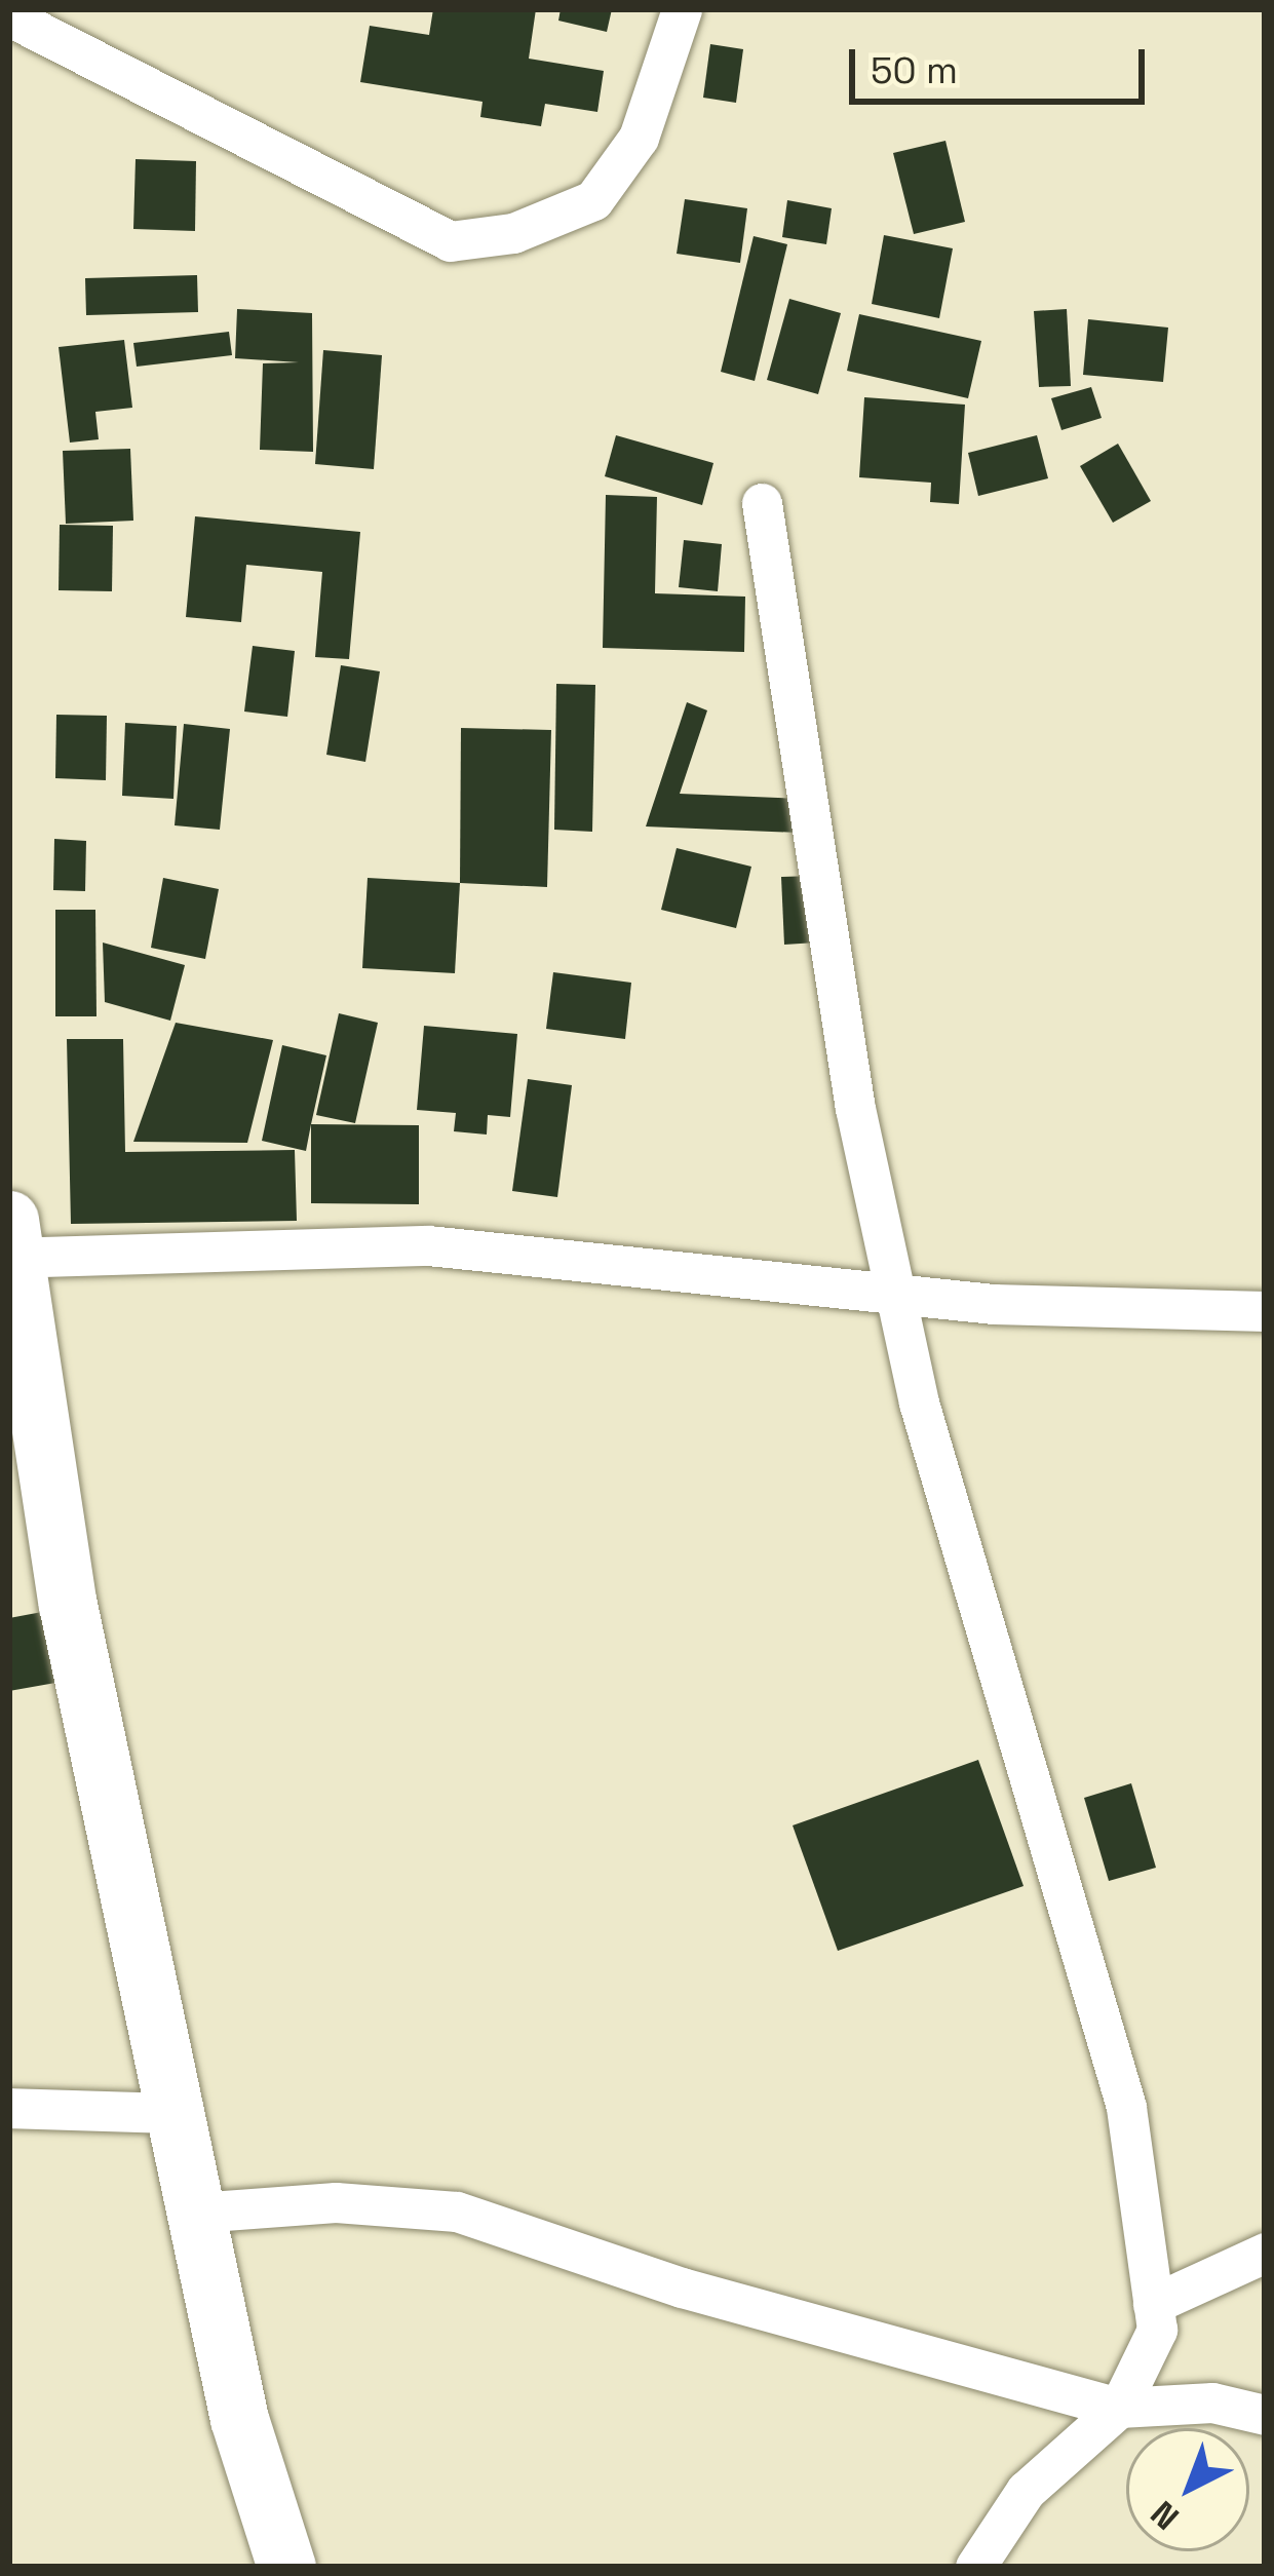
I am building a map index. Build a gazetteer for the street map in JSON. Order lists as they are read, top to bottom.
{
  "scale_bar": "50 m",
  "north": "bottom left"
}
